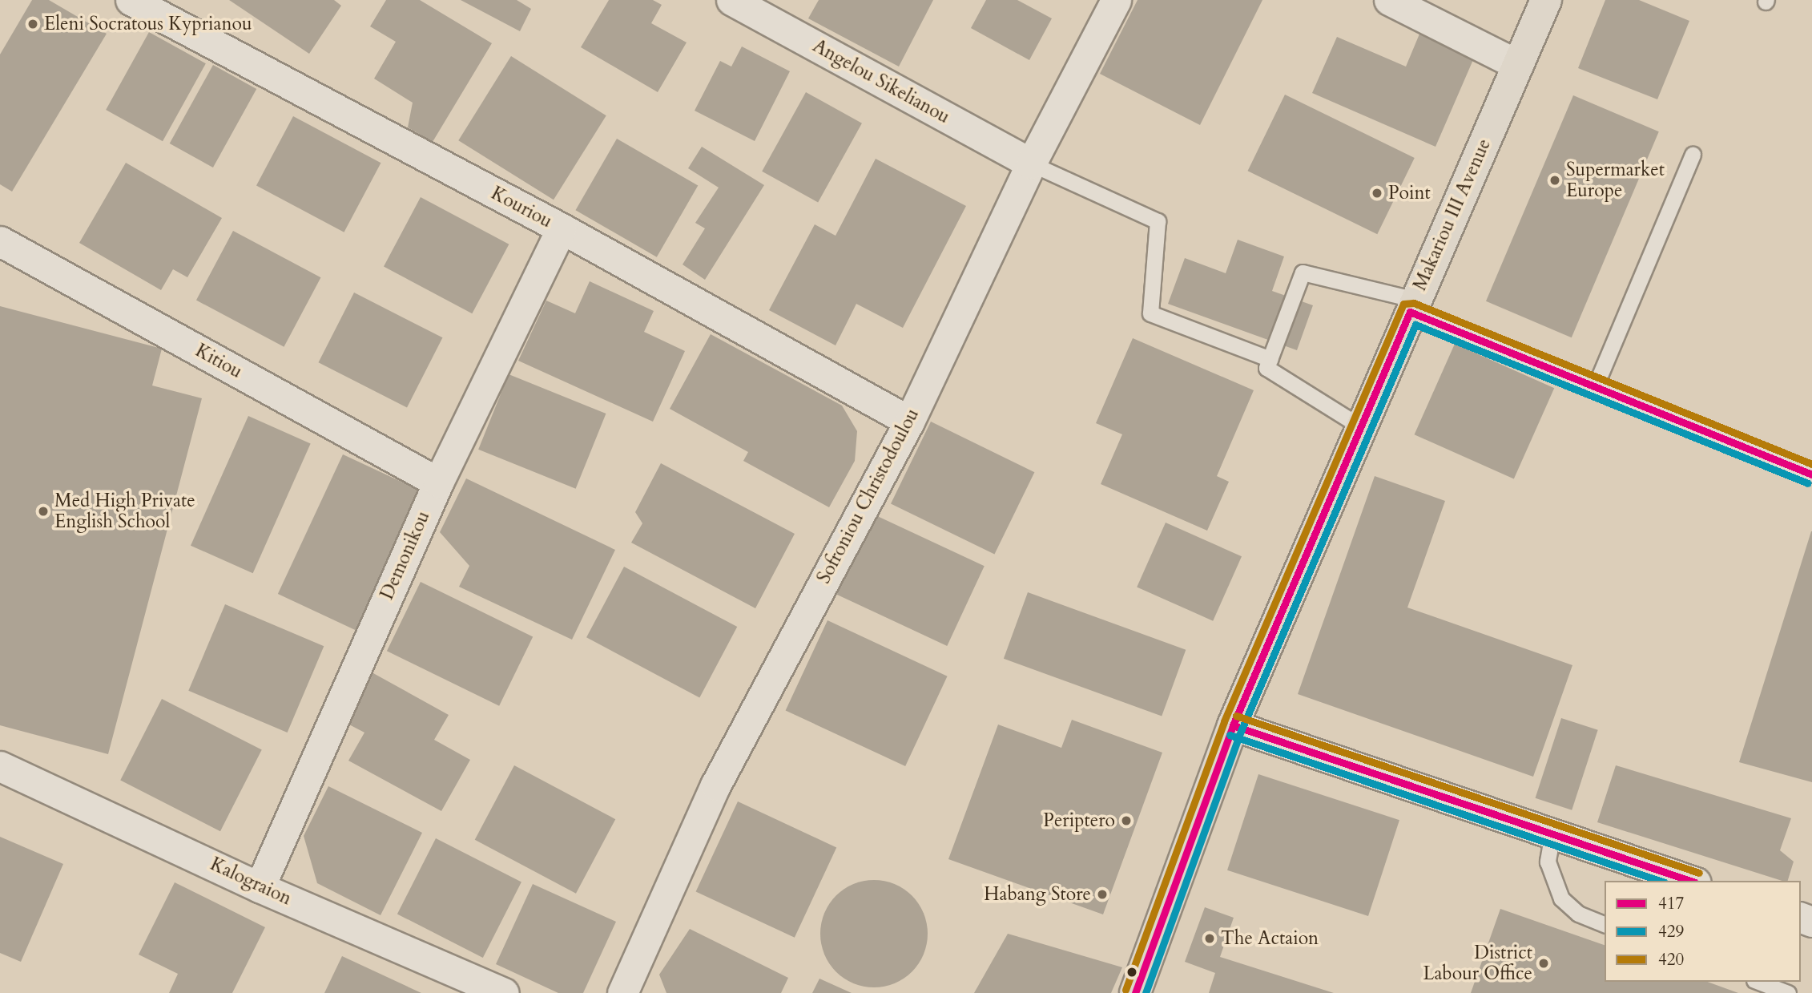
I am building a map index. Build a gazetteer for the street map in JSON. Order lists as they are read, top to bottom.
{
  "streets": {
    "main road": ["Makariou III Avenue"],
    "street": [
      "Angelou Sikelianou",
      "Kouriou",
      "Kitiou",
      "Sofroniou Christodoulou",
      "Demonikou",
      "Kalograion"
    ]
  },
  "crossings": [
    ["Angelou Sikelianou", "Sofroniou Christodoulou"],
    ["Kouriou", "Sofroniou Christodoulou"],
    ["Kouriou", "Demonikou"],
    ["Kitiou", "Demonikou"],
    ["Demonikou", "Kalograion"]
  ],
  "places": [
    "Eleni Socratous Kyprianou",
    "Supermarket Europe",
    "Point",
    "Med High Private English School",
    "Periptero",
    "Habang Store",
    "The Actaion",
    "District Labour Office"
  ],
  "lines": ["transit line 420", "transit line 417", "transit line 429"],
  "legend": ["417", "429", "420"]
}
